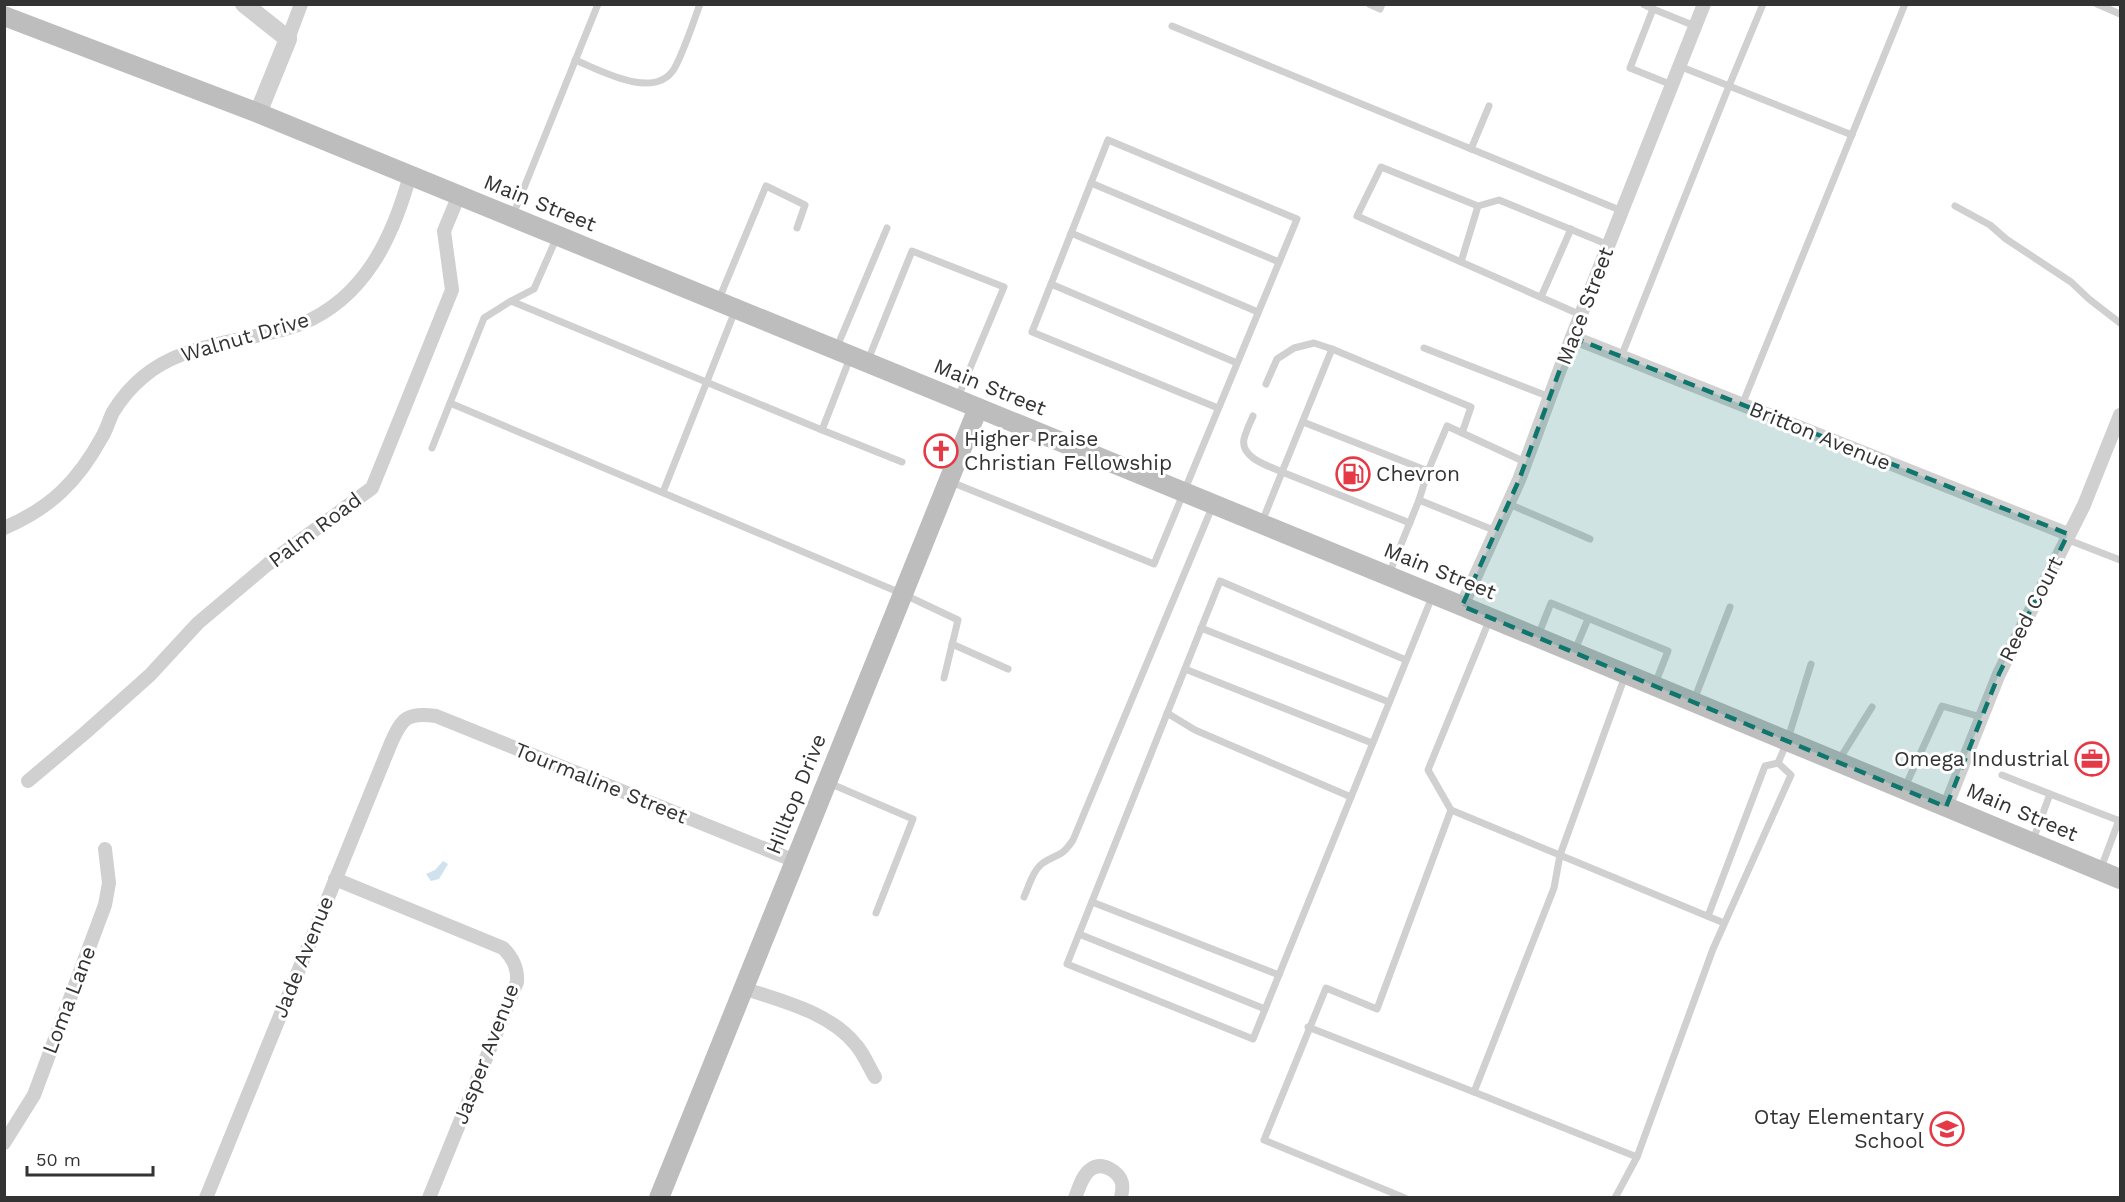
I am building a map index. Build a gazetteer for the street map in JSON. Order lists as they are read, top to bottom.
{
  "streets": {
    "main road": ["Main Street", "Hilltop Drive"],
    "street": [
      "Mace Street",
      "Walnut Drive",
      "Britton Avenue",
      "Palm Road",
      "Reed Court",
      "Tourmaline Street",
      "Jade Avenue",
      "Loma Lane",
      "Jasper Avenue"
    ]
  },
  "crossings": [
    ["Main Street", "Mace Street"],
    ["Main Street", "Walnut Drive"],
    ["Main Street", "Palm Road"],
    ["Main Street", "Reed Court"],
    ["Main Street", "Hilltop Drive"],
    ["Mace Street", "Britton Avenue"],
    ["Britton Avenue", "Reed Court"],
    ["Tourmaline Street", "Hilltop Drive"],
    ["Tourmaline Street", "Jade Avenue"],
    ["Jade Avenue", "Jasper Avenue"]
  ],
  "places": {
    "church": ["Higher Praise Christian Fellowship"],
    "fuel station": ["Chevron"],
    "office": ["Omega Industrial"],
    "school or university": ["Otay Elementary School"]
  },
  "scale_bar": "50 m"
}
